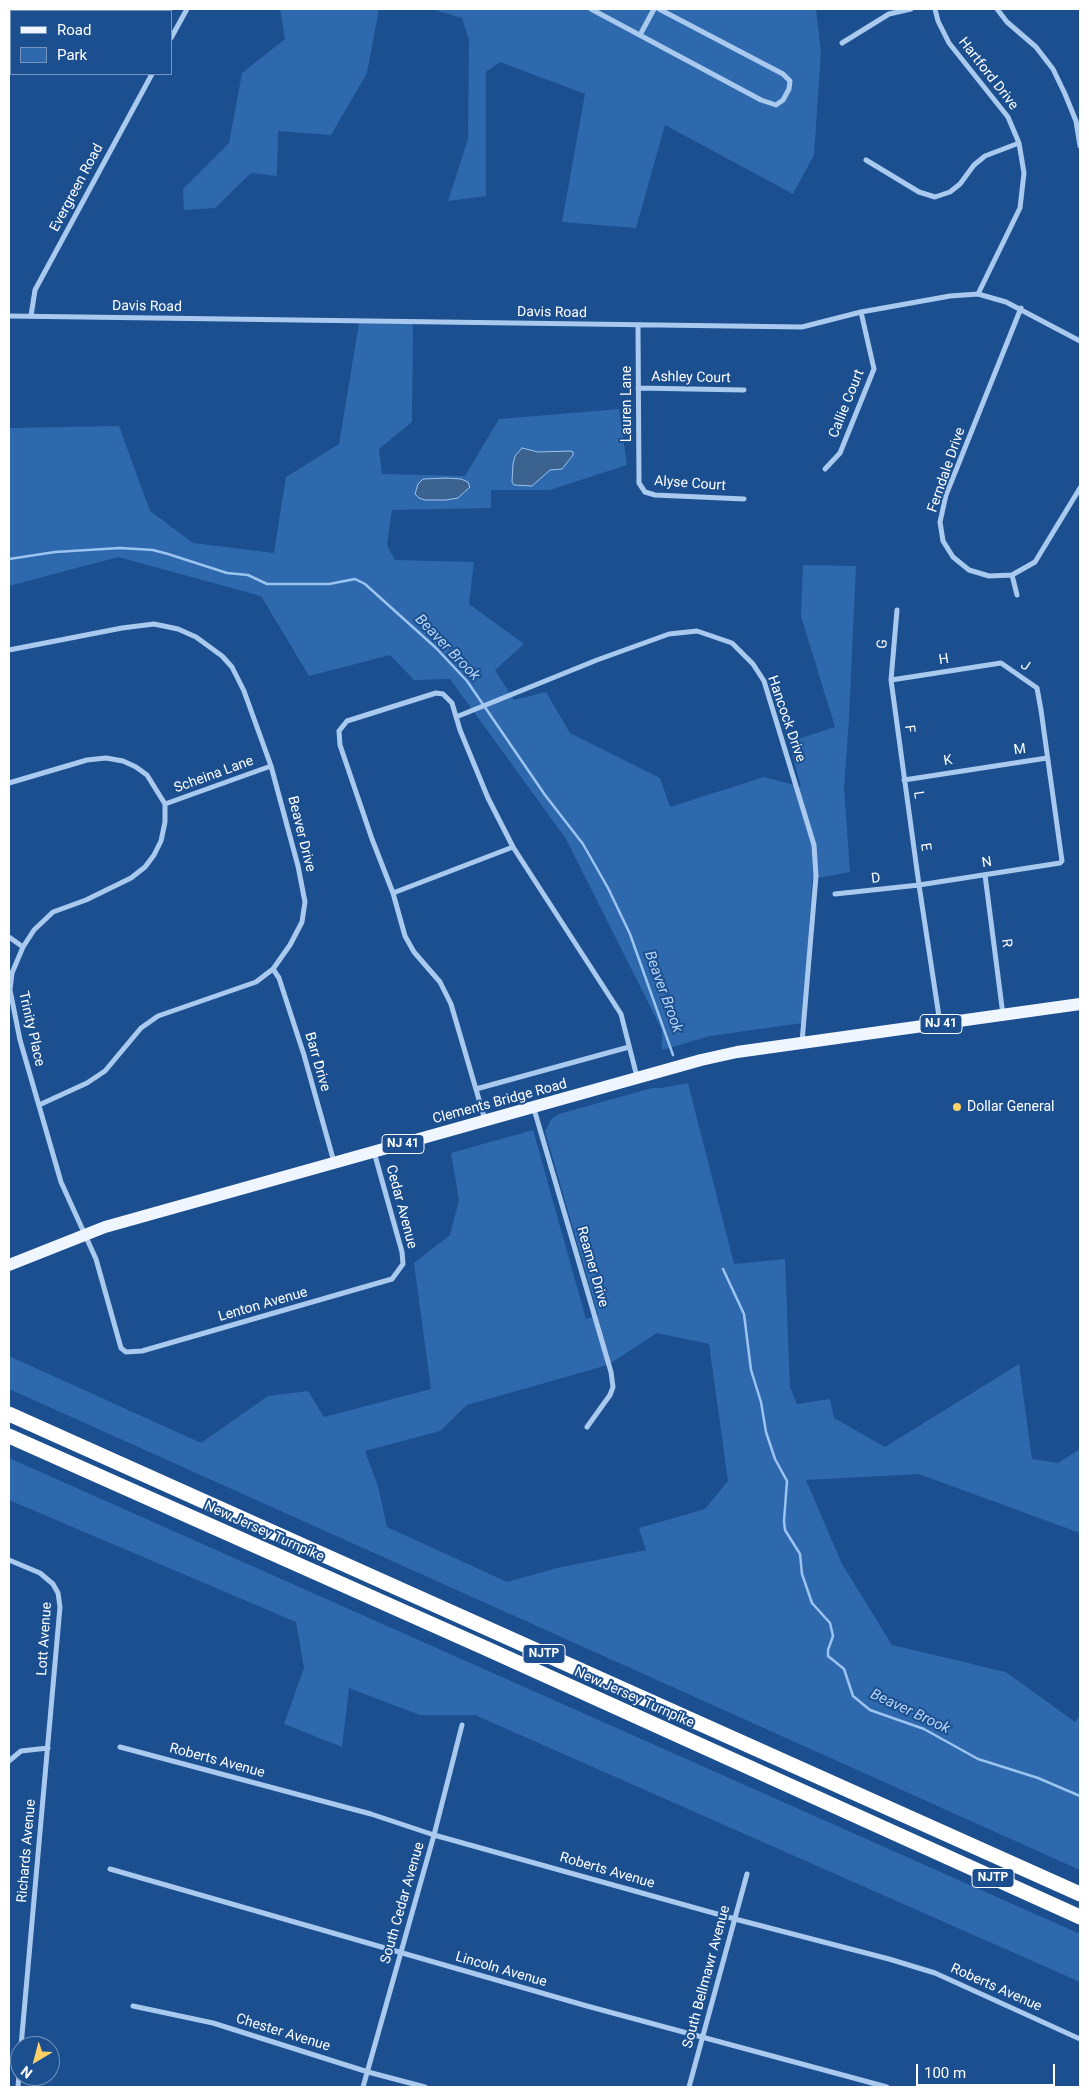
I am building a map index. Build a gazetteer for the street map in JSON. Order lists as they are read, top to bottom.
{
  "streets": {
    "highway": ["New Jersey Turnpike", "NJTP"],
    "main road": ["NJ 41", "Clements Bridge Road"],
    "street": [
      "Hartford Drive",
      "Evergreen Road",
      "Davis Road",
      "Ashley Court",
      "Lauren Lane",
      "Callie Court",
      "Ferndale Drive",
      "Alyse Court",
      "G",
      "H",
      "J",
      "Hancock Drive",
      "F",
      "M",
      "K",
      "Scheina Lane",
      "L",
      "Beaver Drive",
      "E",
      "N",
      "D",
      "R",
      "Trinity Place",
      "Barr Drive",
      "Cedar Avenue",
      "Reamer Drive",
      "Lenton Avenue",
      "Lott Avenue",
      "Roberts Avenue",
      "Richards Avenue",
      "South Cedar Avenue",
      "Lincoln Avenue",
      "South Bellmawr Avenue",
      "Chester Avenue"
    ]
  },
  "crossings": [
    ["Hartford Drive", "Davis Road"],
    ["Evergreen Road", "Davis Road"],
    ["Davis Road", "Lauren Lane"],
    ["Davis Road", "Callie Court"],
    ["Davis Road", "Ferndale Drive"],
    ["Ashley Court", "Lauren Lane"],
    ["Lauren Lane", "Alyse Court"],
    ["G", "H"],
    ["G", "F"],
    ["H", "J"],
    ["H", "F"],
    ["J", "M"],
    ["J", "N"],
    ["Hancock Drive", "NJ 41"],
    ["Hancock Drive", "Clements Bridge Road"],
    ["F", "K"],
    ["F", "L"],
    ["M", "K"],
    ["M", "N"],
    ["K", "L"],
    ["Scheina Lane", "Beaver Drive"],
    ["Scheina Lane", "Trinity Place"],
    ["L", "E"],
    ["Beaver Drive", "Trinity Place"],
    ["Beaver Drive", "Barr Drive"],
    ["E", "N"],
    ["E", "D"],
    ["N", "D"],
    ["N", "R"],
    ["R", "NJ 41"],
    ["NJ 41", "Clements Bridge Road"],
    ["Trinity Place", "Clements Bridge Road"],
    ["Trinity Place", "Lenton Avenue"],
    ["Barr Drive", "Clements Bridge Road"],
    ["Clements Bridge Road", "Cedar Avenue"],
    ["Clements Bridge Road", "Reamer Drive"],
    ["Cedar Avenue", "Lenton Avenue"],
    ["Lott Avenue", "Richards Avenue"],
    ["Roberts Avenue", "South Cedar Avenue"],
    ["Roberts Avenue", "South Bellmawr Avenue"],
    ["South Cedar Avenue", "Lincoln Avenue"],
    ["South Cedar Avenue", "Chester Avenue"],
    ["Lincoln Avenue", "South Bellmawr Avenue"]
  ],
  "water": ["Beaver Brook"],
  "places": ["Dollar General"],
  "legend": ["Road", "Park"],
  "scale_bar": "100 m",
  "north": "bottom left"
}
